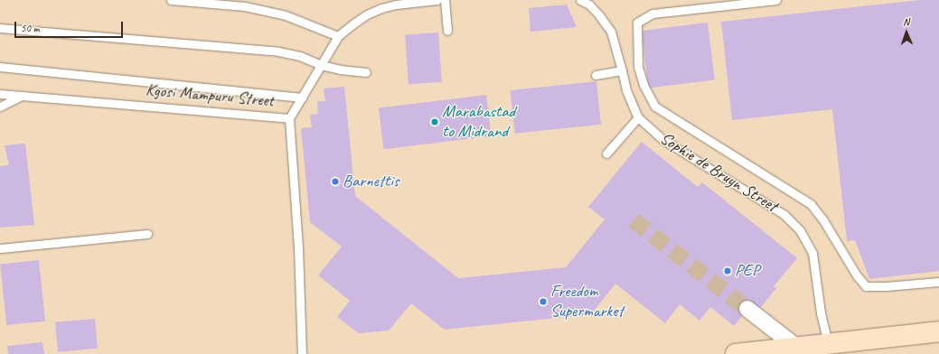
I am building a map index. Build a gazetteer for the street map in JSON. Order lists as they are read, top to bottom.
{
  "streets": {
    "lane": ["Kgosi Mampuru Street", "Sophie de Bruyn Street"]
  },
  "places": [
    "Marabastad to Midrand",
    "Barnettis",
    "PEP",
    "Freedom Supermarket"
  ],
  "scale_bar": "50 m",
  "north": "top"
}
